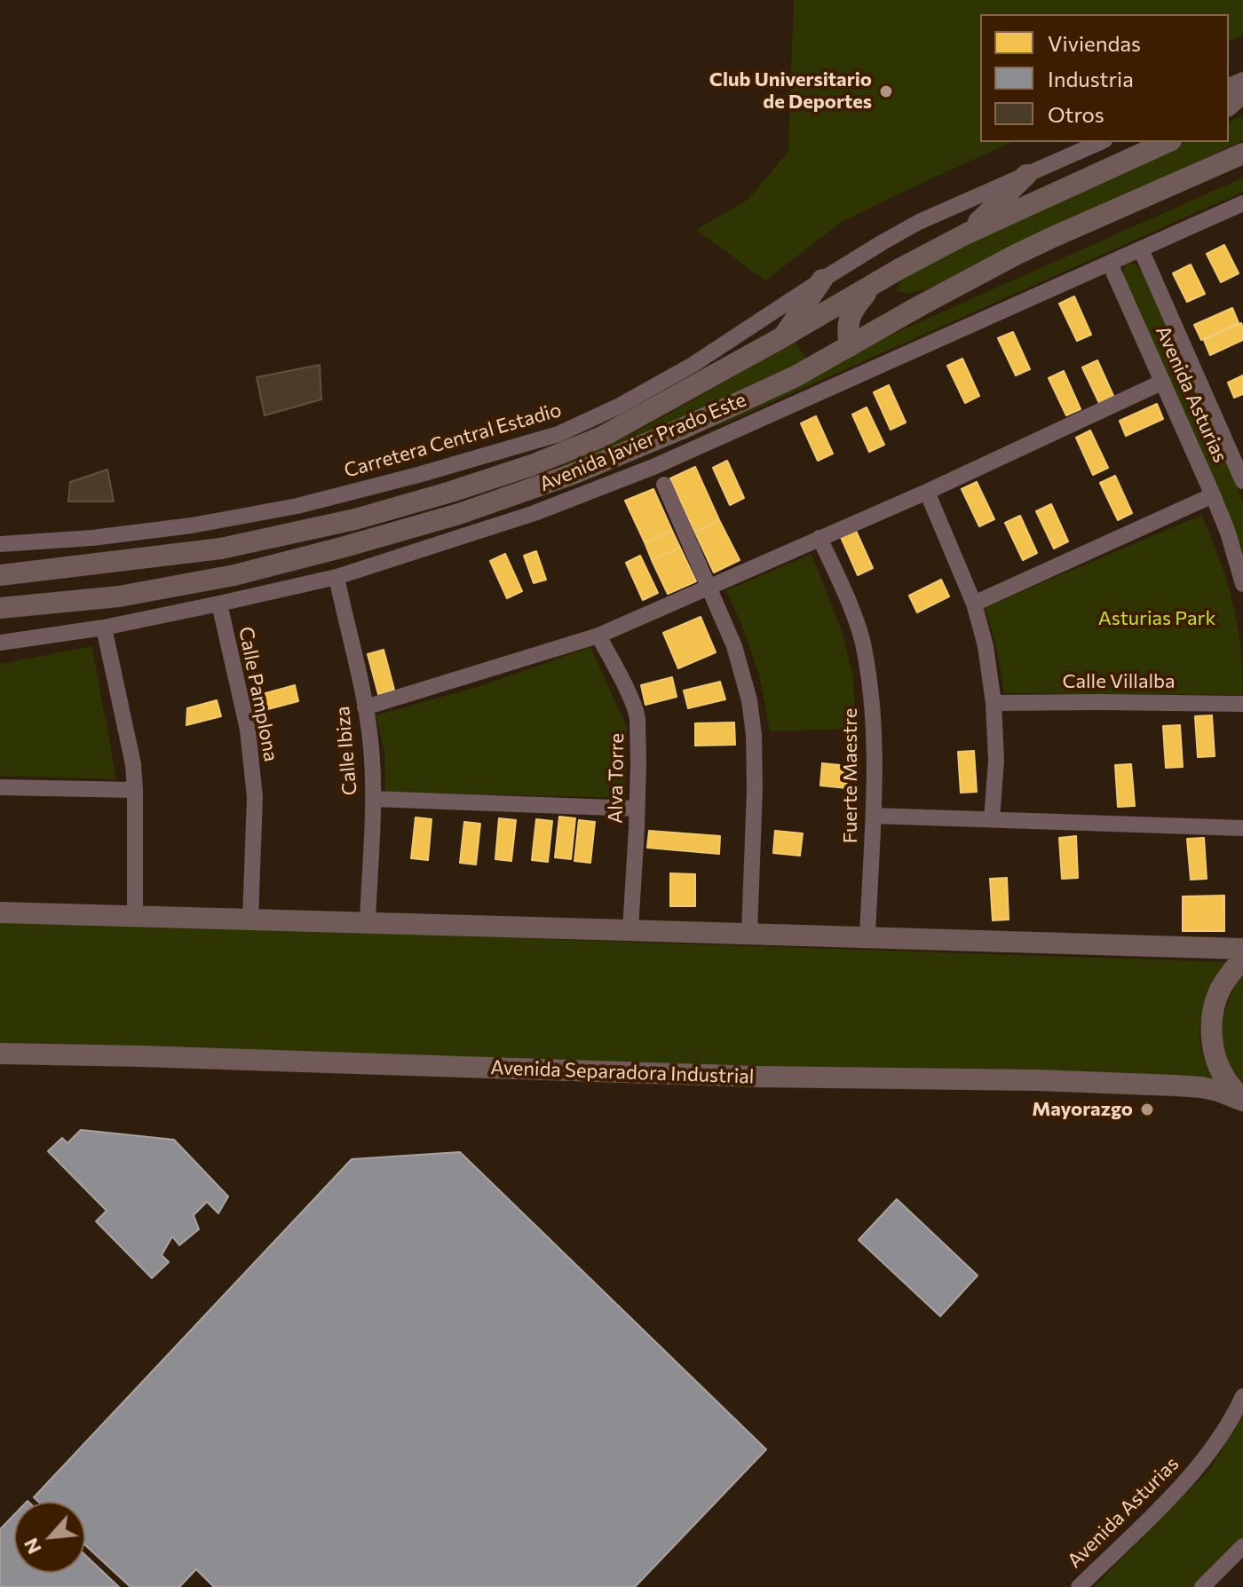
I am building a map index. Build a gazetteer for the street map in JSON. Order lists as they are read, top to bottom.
{
  "streets": {
    "main road": ["Avenida Javier Prado Este", "Avenida Separadora Industrial"],
    "street": [
      "Avenida Asturias",
      "Carretera Central Estadio",
      "Calle Villalba",
      "Calle Pamplona",
      "Calle Ibiza",
      "Fuerte Maestre",
      "Alva Torre"
    ]
  },
  "parks": ["Asturias Park"],
  "places": ["Club Universitario de Deportes", "Mayorazgo"],
  "legend": ["Viviendas", "Industria", "Otros"],
  "north": "bottom left"
}
